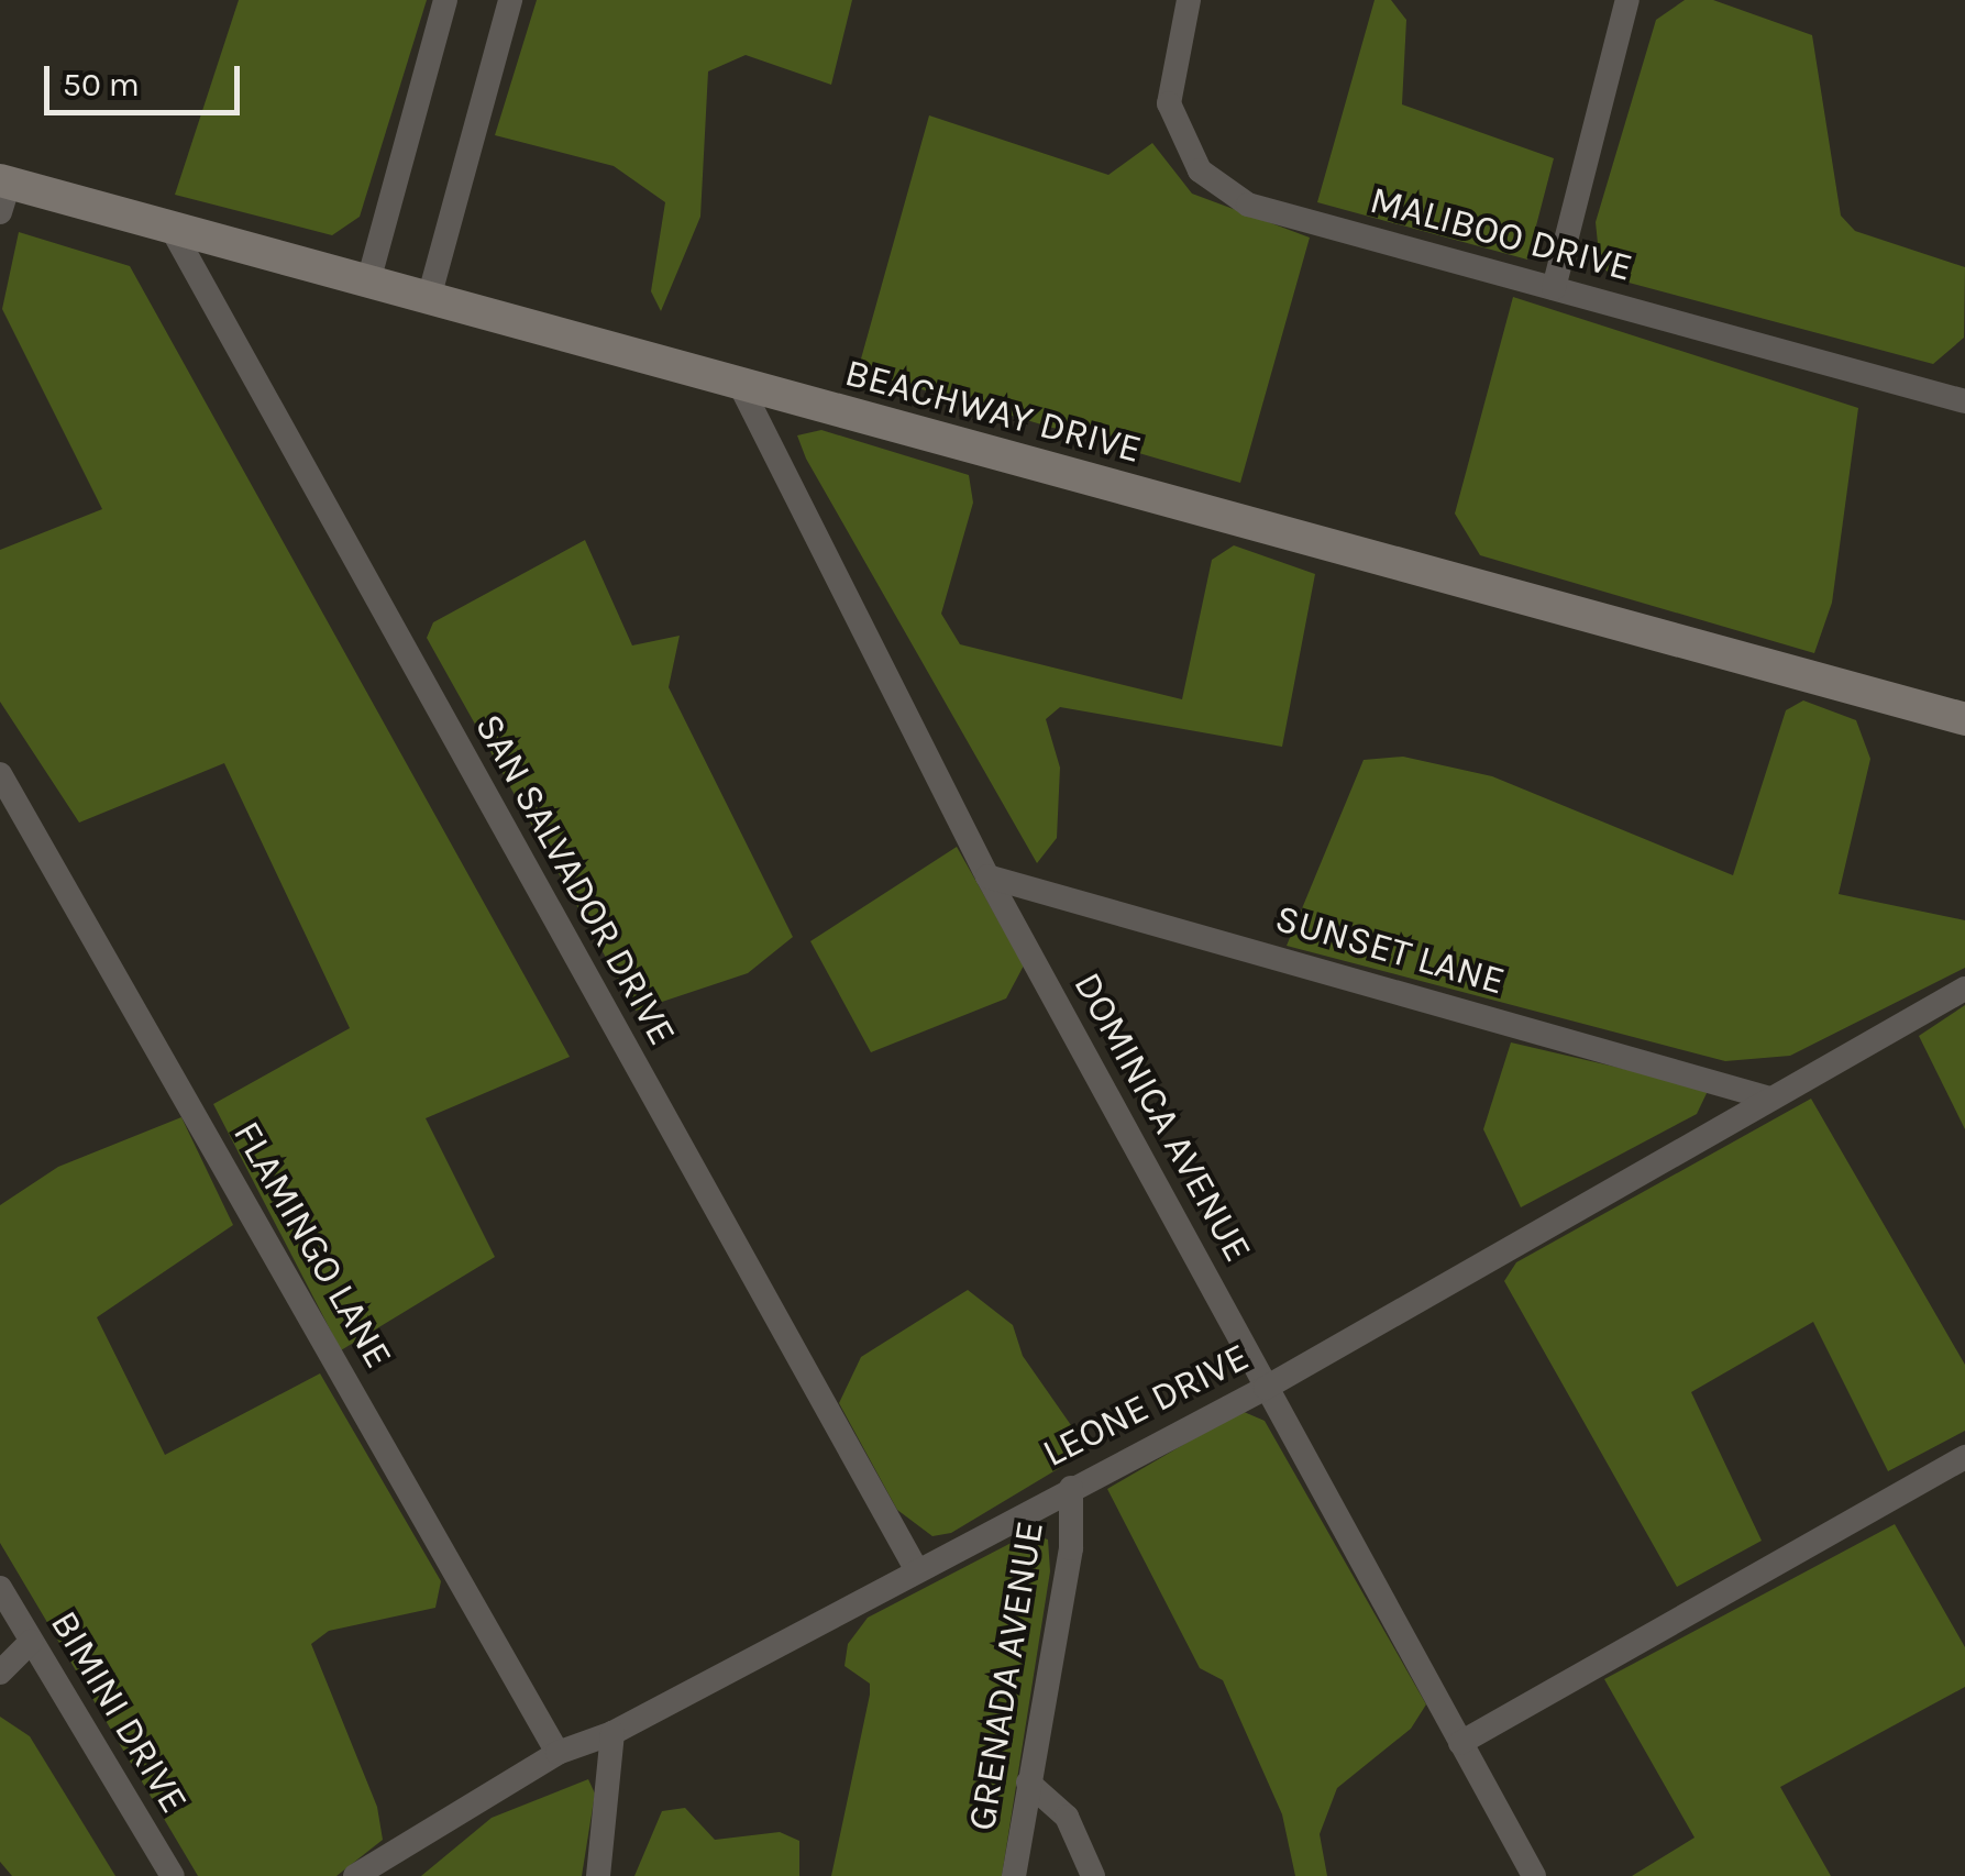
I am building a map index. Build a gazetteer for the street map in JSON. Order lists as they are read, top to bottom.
{
  "streets": {
    "street": [
      "MALIBOO DRIVE",
      "BEACHWAY DRIVE",
      "SAN SALVADOR DRIVE",
      "SUNSET LANE",
      "DOMINICA AVENUE",
      "FLAMINGO LANE",
      "LEONE DRIVE",
      "GRENADA AVENUE",
      "BIMINI DRIVE"
    ]
  },
  "crossings": [
    ["BEACHWAY DRIVE", "SAN SALVADOR DRIVE"],
    ["BEACHWAY DRIVE", "DOMINICA AVENUE"],
    ["SAN SALVADOR DRIVE", "LEONE DRIVE"],
    ["SUNSET LANE", "DOMINICA AVENUE"],
    ["SUNSET LANE", "LEONE DRIVE"],
    ["DOMINICA AVENUE", "LEONE DRIVE"],
    ["FLAMINGO LANE", "LEONE DRIVE"],
    ["LEONE DRIVE", "GRENADA AVENUE"]
  ],
  "scale_bar": "50 m"
}
